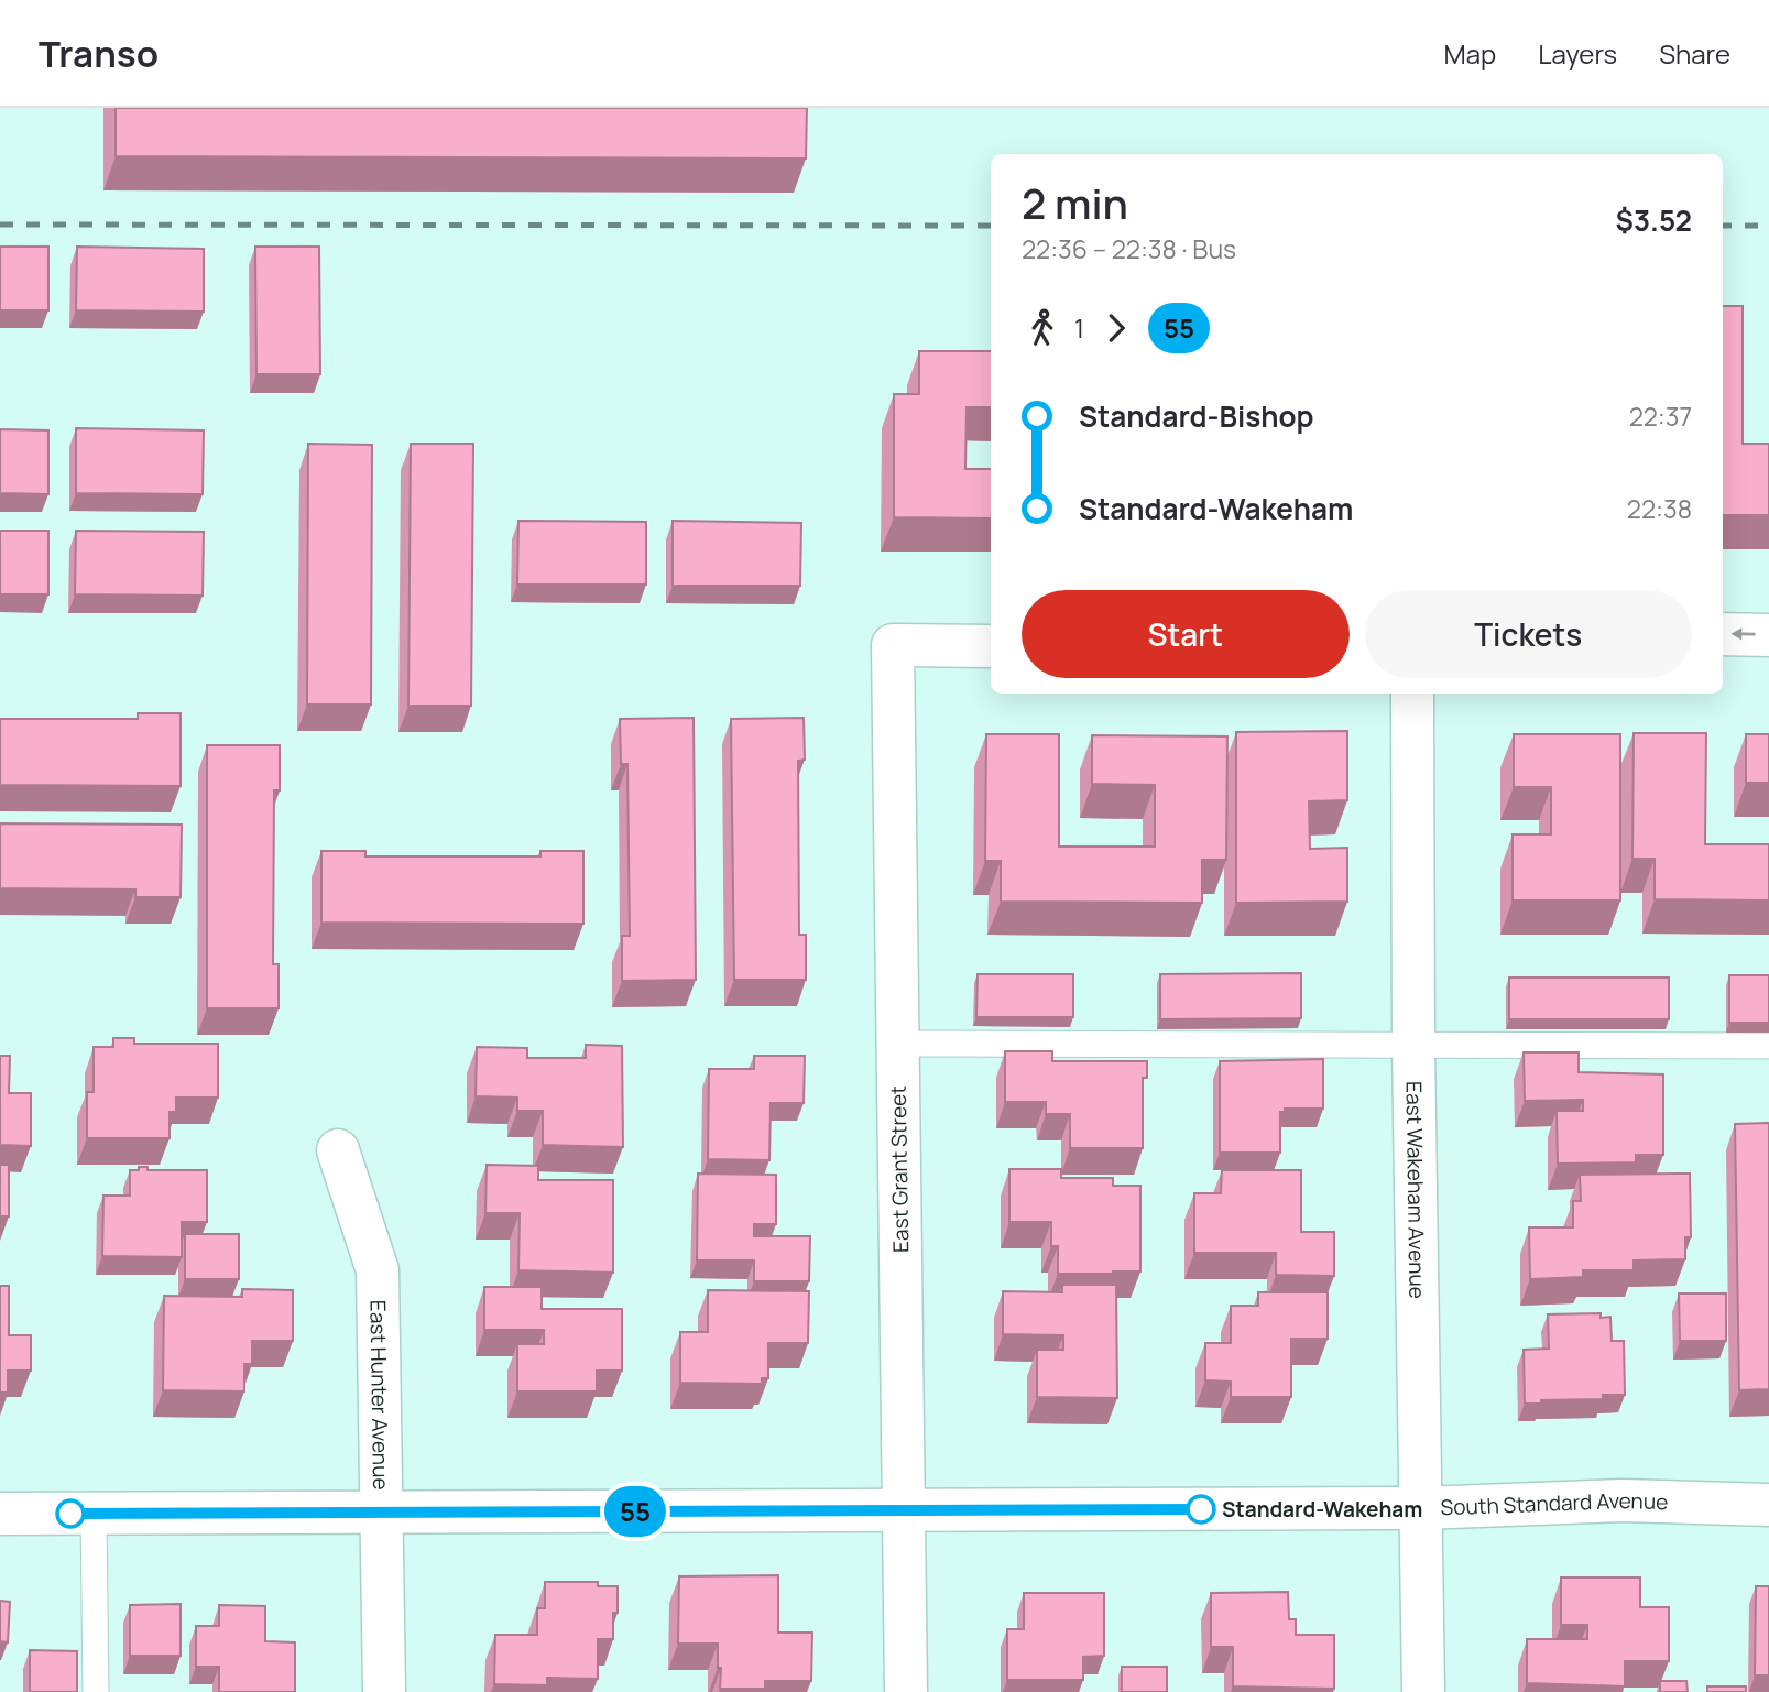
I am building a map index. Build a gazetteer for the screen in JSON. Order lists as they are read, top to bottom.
{
  "streets": {
    "street": [
      "East Grant Street",
      "East Wakeham Avenue",
      "East Hunter Avenue",
      "South Standard Avenue"
    ]
  },
  "crossings": [
    ["East Grant Street", "South Standard Avenue"],
    ["East Wakeham Avenue", "South Standard Avenue"],
    ["East Hunter Avenue", "South Standard Avenue"]
  ],
  "places": ["Standard-Wakeham"],
  "lines": ["bus line 55"],
  "page": {
    "header": "Transo",
    "nav": ["Map", "Layers", "Share"],
    "on_map": "55",
    "heading": ["2 min", "22:36 – 22:38 · Bus", "$3.52"],
    "legs": ["1", "55"],
    "list": [
      {
        "name": "Standard-Bishop",
        "value": "22:37"
      },
      {
        "name": "Standard-Wakeham",
        "value": "22:38"
      }
    ],
    "buttons": ["Start", "Tickets"]
  }
}
